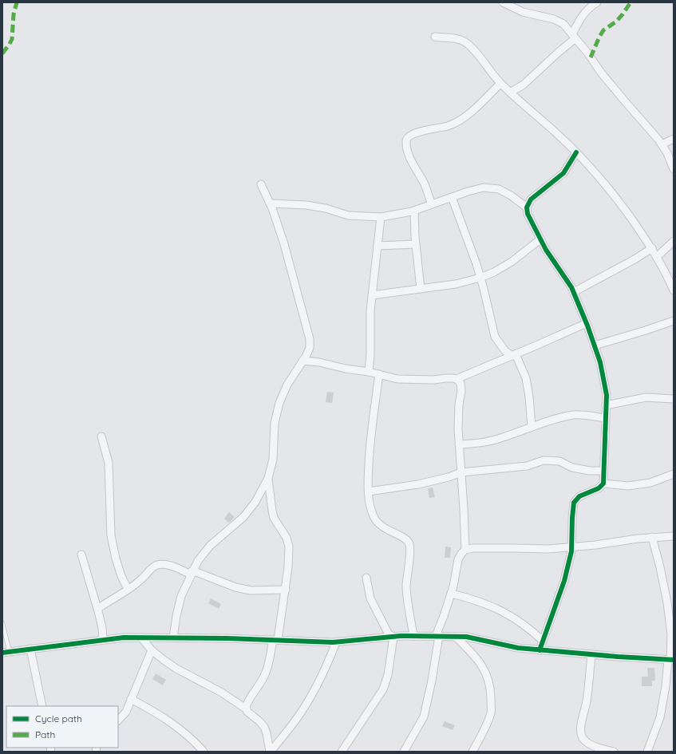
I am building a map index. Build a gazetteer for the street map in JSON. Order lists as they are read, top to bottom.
{
  "legend": ["Cycle path", "Path"]
}
